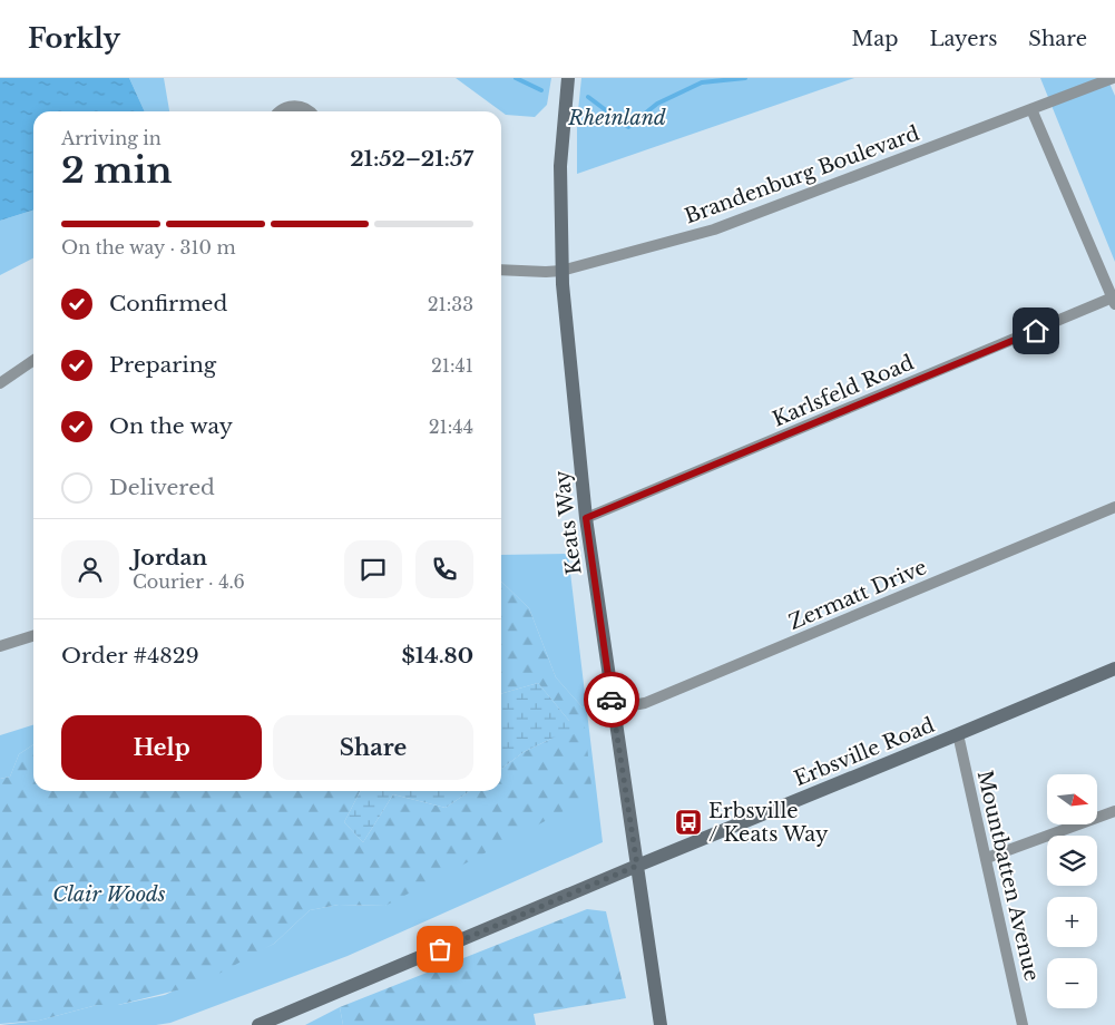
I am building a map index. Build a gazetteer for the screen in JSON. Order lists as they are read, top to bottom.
{
  "streets": {
    "street": [
      "Brandenburg Boulevard",
      "Karlsfeld Road",
      "Keats Way",
      "Zermatt Drive",
      "Erbsville Road",
      "Mountbatten Avenue"
    ]
  },
  "crossings": [
    ["Brandenburg Boulevard", "Keats Way"],
    ["Karlsfeld Road", "Keats Way"],
    ["Keats Way", "Zermatt Drive"],
    ["Keats Way", "Erbsville Road"],
    ["Erbsville Road", "Mountbatten Avenue"]
  ],
  "parks": ["Rheinland", "Clair Woods"],
  "places": {
    "bus stop": ["Erbsville / Keats Way"]
  },
  "north": "right",
  "page": {
    "header": "Forkly",
    "nav": ["Map", "Layers", "Share"],
    "heading": ["2 min", "Arriving in", "21:52–21:57"],
    "panel": [
      "Jordan",
      "Courier · 4.6",
      "Order #4829",
      "$14.80"
    ],
    "bar": "On the way · 310 m",
    "list": [
      ["Confirmed", "21:33"],
      ["Preparing", "21:41"],
      ["On the way", "21:44"],
      "Delivered"
    ],
    "buttons": ["Help", "Share"],
    "map_buttons": ["+", "−"]
  }
}
